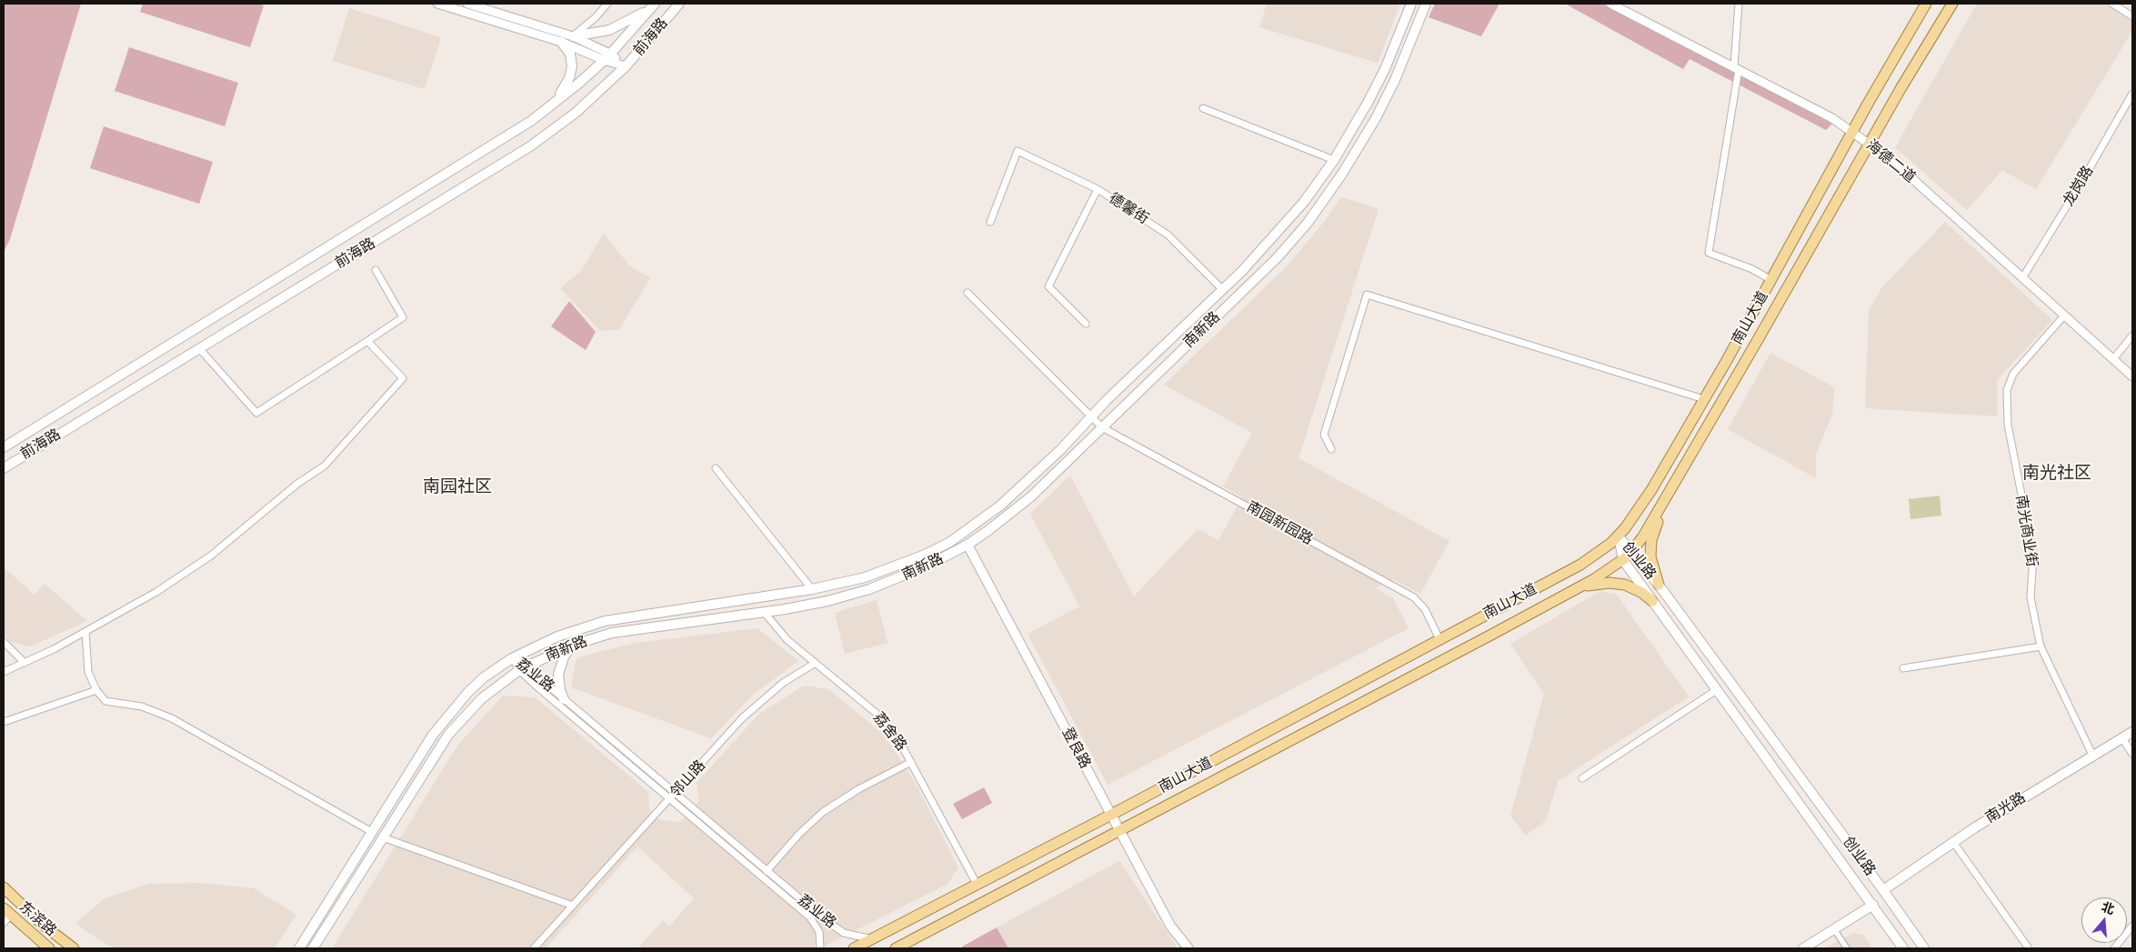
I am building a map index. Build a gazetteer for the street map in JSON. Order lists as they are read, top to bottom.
{
  "streets": {
    "main road": [
      "前海路",
      "南山大道",
      "南新路",
      "创业路",
      "登良路",
      "南光路",
      "东滨路"
    ],
    "street": [
      "海德二道",
      "龙岗路",
      "德馨街",
      "南园新园路",
      "南光商业街",
      "荔业路",
      "荔舍路",
      "邻山路"
    ]
  },
  "crossings": [
    ["海德二道", "龙岗路"],
    ["海德二道", "南山大道"],
    ["海德二道", "南光商业街"],
    ["德馨街", "南新路"],
    ["南山大道", "南园新园路"],
    ["南山大道", "创业路"],
    ["南山大道", "荔业路"],
    ["南山大道", "荔舍路"],
    ["南山大道", "登良路"],
    ["南新路", "南园新园路"],
    ["南新路", "荔业路"],
    ["南新路", "荔舍路"],
    ["南新路", "登良路"],
    ["南光商业街", "南光路"],
    ["创业路", "南光路"],
    ["荔业路", "邻山路"],
    ["荔舍路", "邻山路"]
  ],
  "districts": ["南光社区", "南园社区"],
  "north": "top"
}
